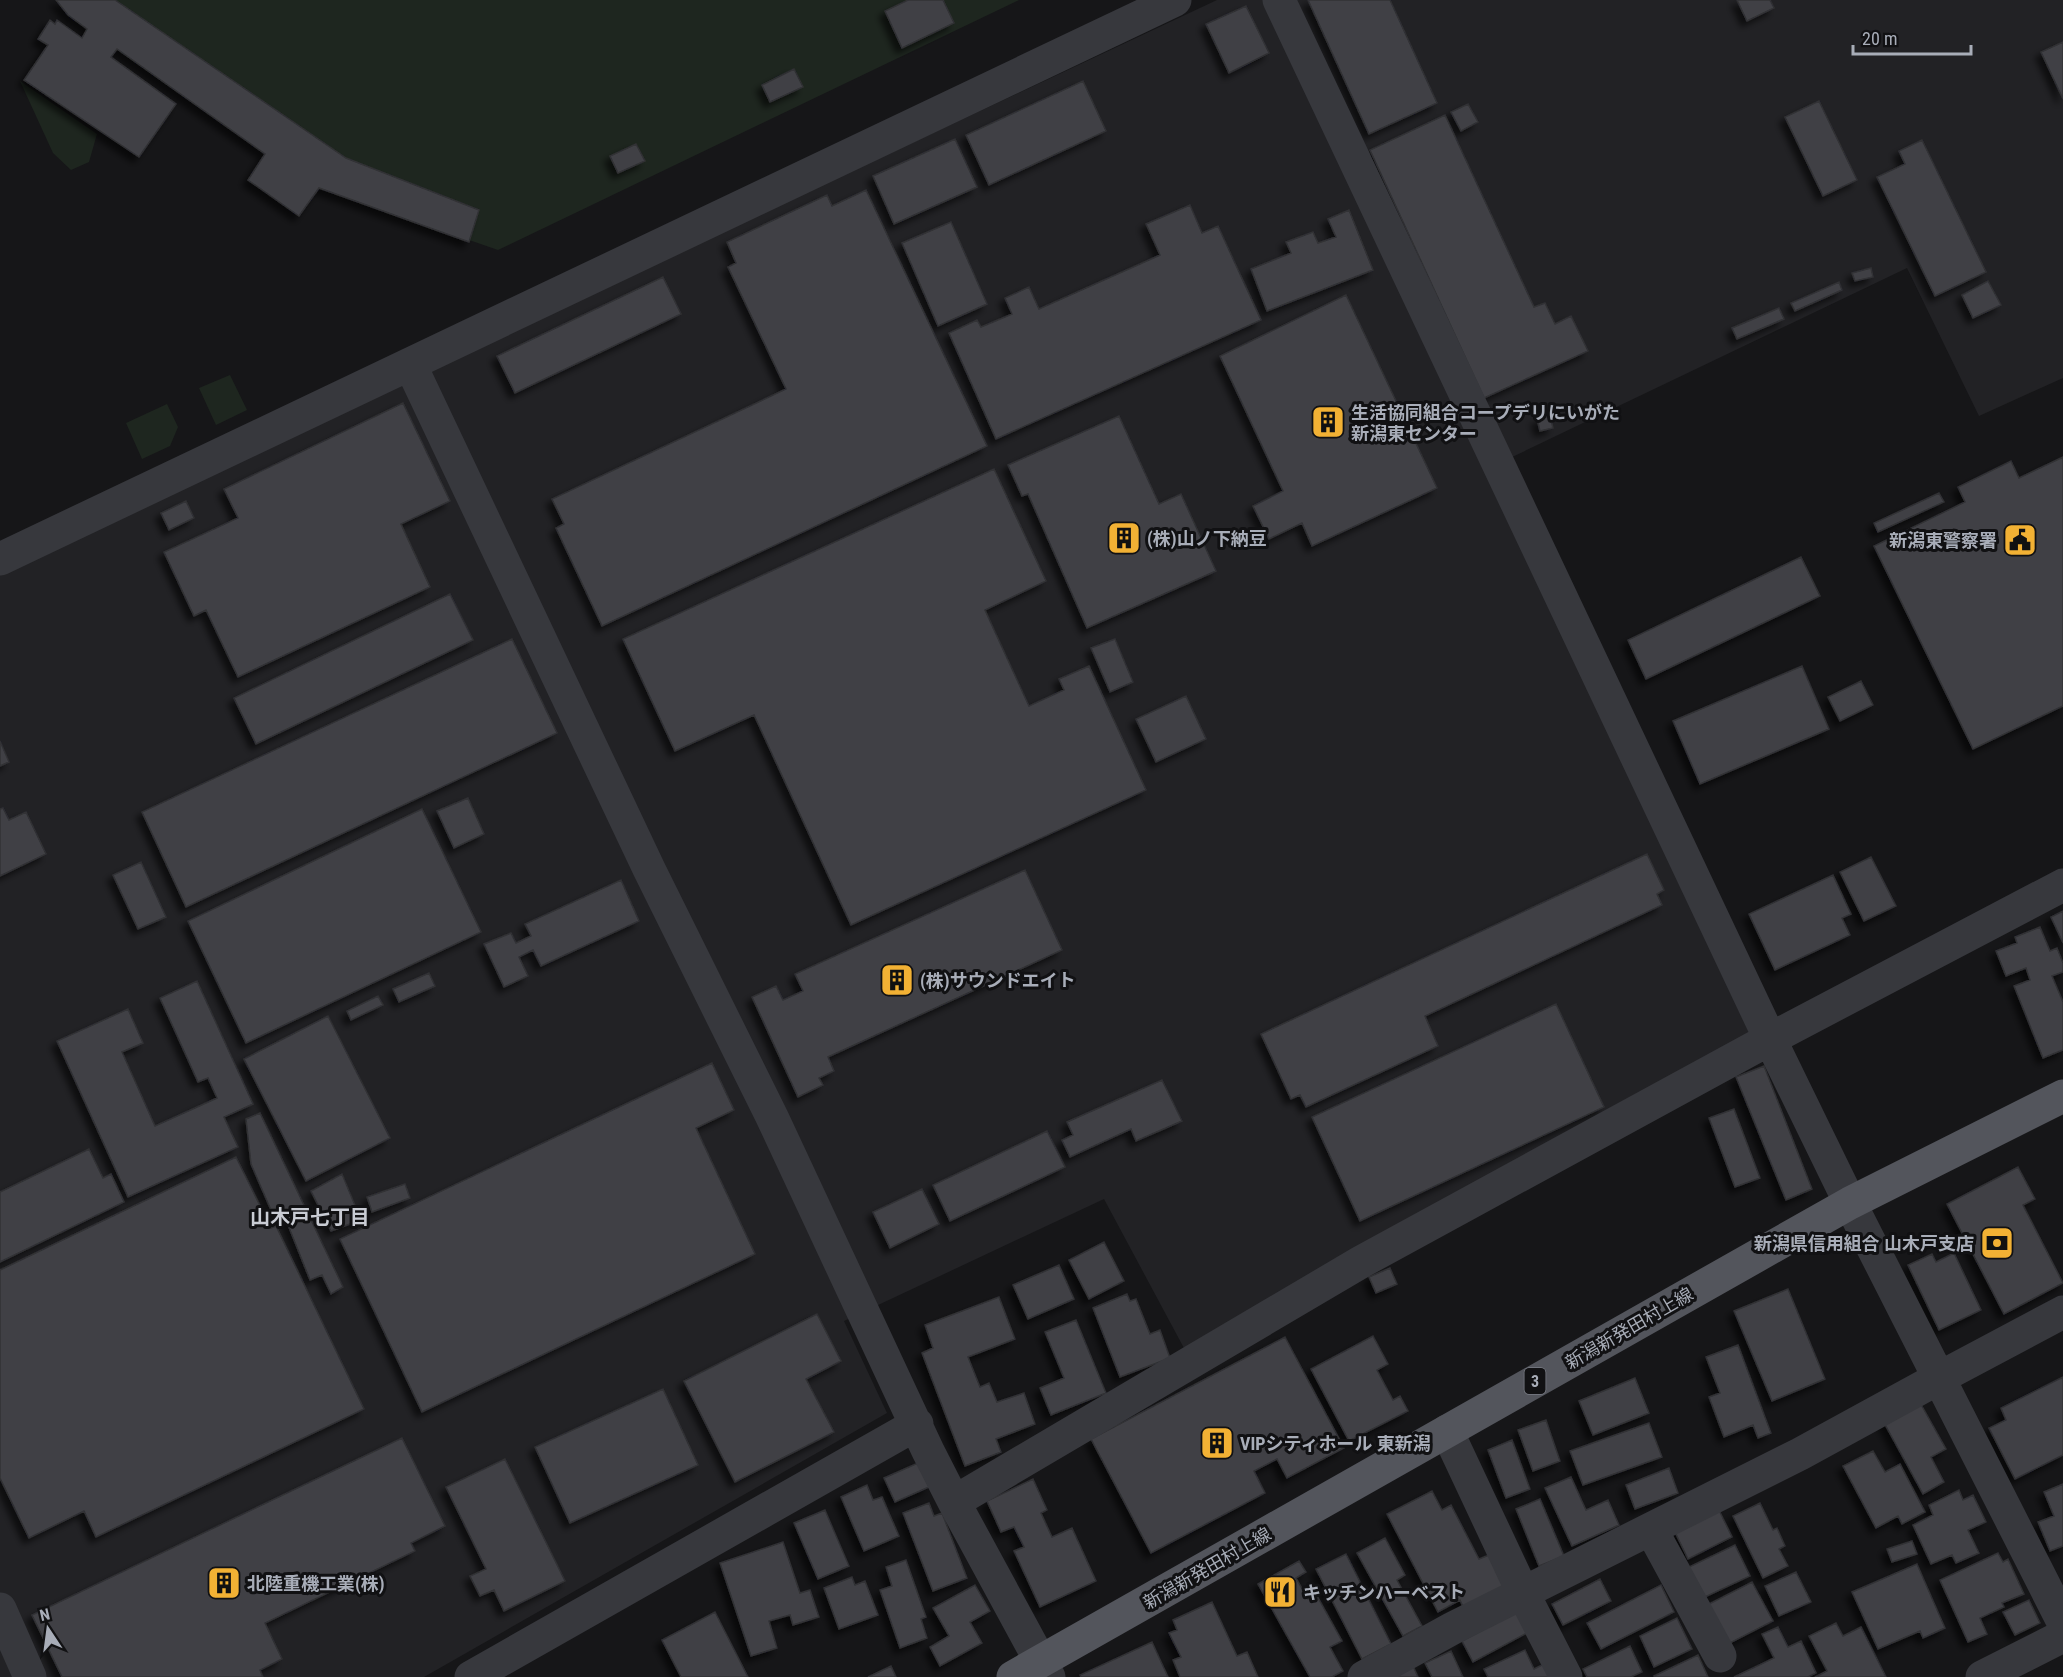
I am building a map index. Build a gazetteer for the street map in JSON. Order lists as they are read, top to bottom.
{
  "streets": {
    "main road": ["新潟新発田村上線", "3"]
  },
  "districts": ["山木戸七丁目"],
  "places": {
    "building": [
      "生活協同組合コープデリにいがた 新潟東センター",
      "(株)山ノ下納豆",
      "(株)サウンドエイト",
      "VIPシティホール 東新潟",
      "北陸重機工業(株)"
    ],
    "public building": ["新潟東警察署"],
    "bank": ["新潟県信用組合 山木戸支店"],
    "restaurant": ["キッチンハーベスト"]
  },
  "scale_bar": "20 m",
  "north": "top"
}
